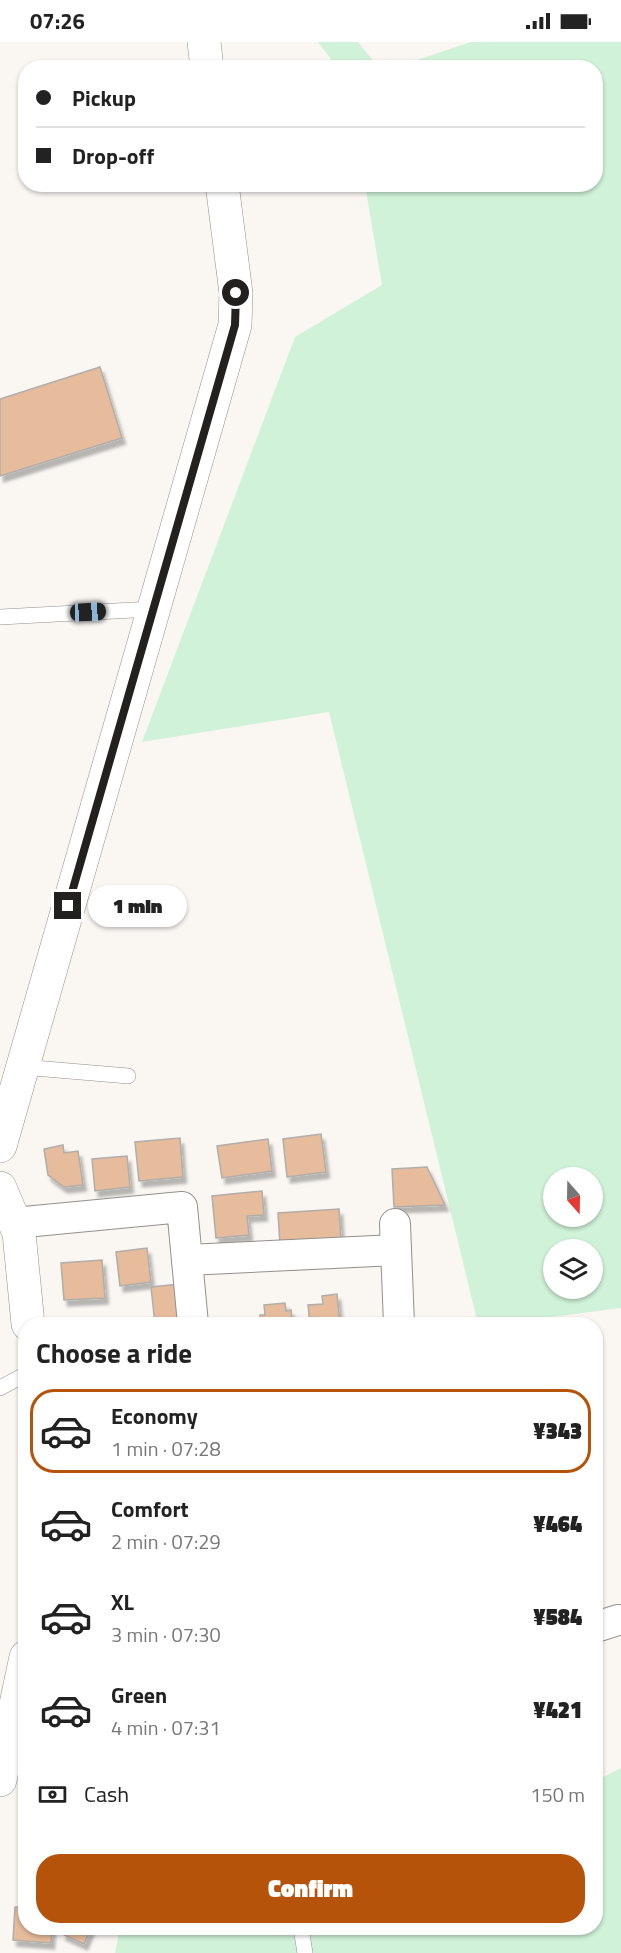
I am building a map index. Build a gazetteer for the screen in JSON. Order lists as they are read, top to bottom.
{
  "north": "bottom",
  "page": {
    "status": "07:26",
    "banner": ["Pickup", "Drop-off"],
    "bubble": "1 min",
    "heading": "Choose a ride",
    "list": [
      {
        "name": "Economy",
        "note": "1 min · 07:28",
        "value": "¥343"
      },
      {
        "name": "Comfort",
        "note": "2 min · 07:29",
        "value": "¥464"
      },
      {
        "name": "XL",
        "note": "3 min · 07:30",
        "value": "¥584"
      },
      {
        "name": "Green",
        "note": "4 min · 07:31",
        "value": "¥421"
      }
    ],
    "pay": ["Cash", "150 m"],
    "buttons": "Confirm"
  }
}
